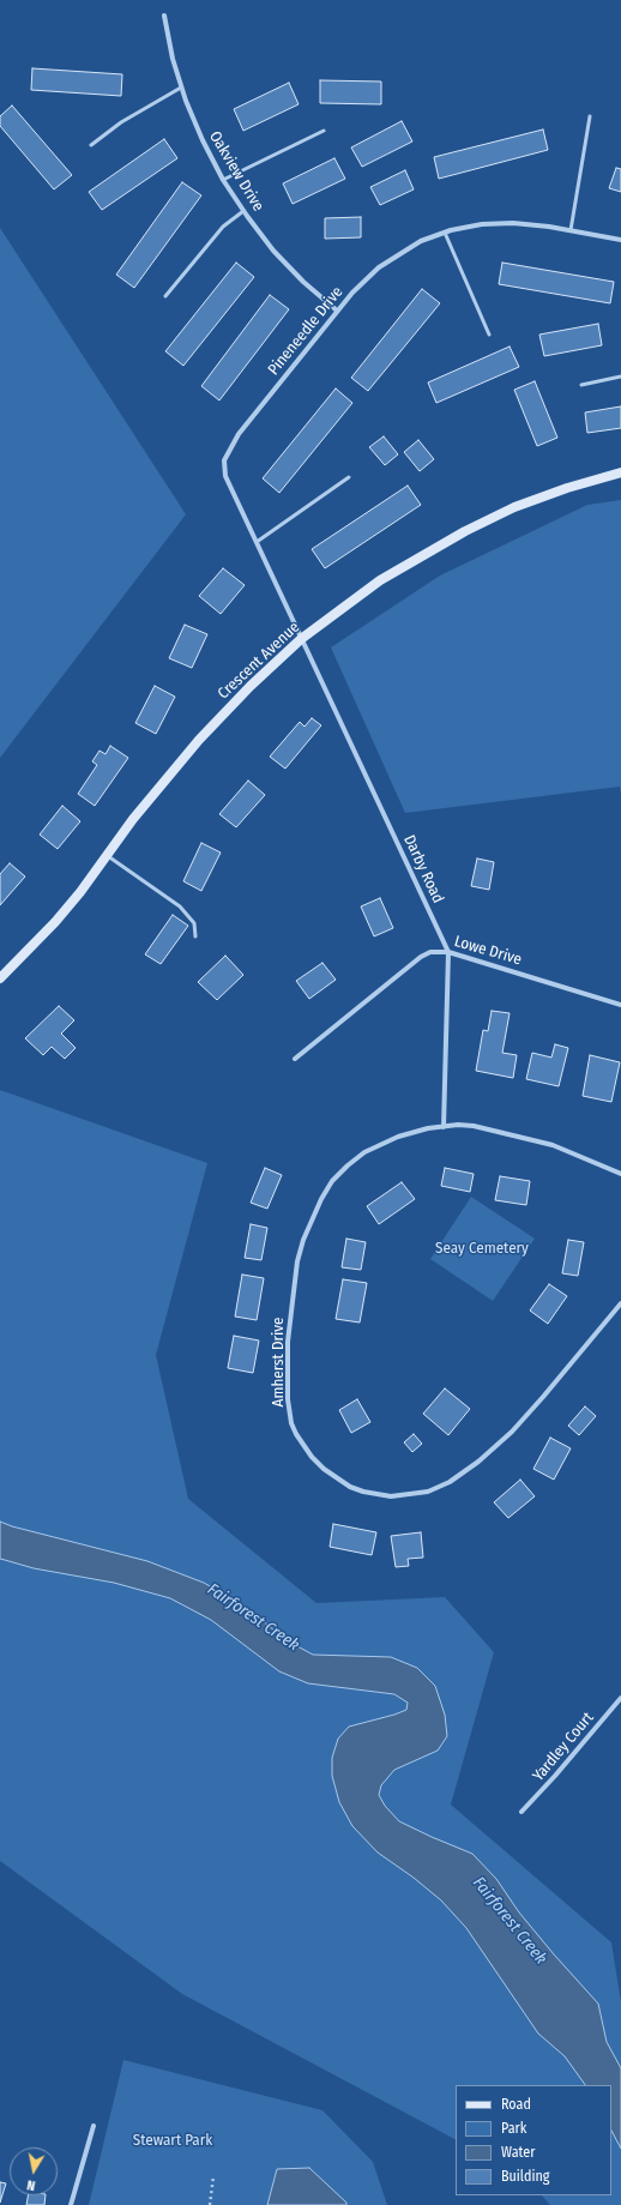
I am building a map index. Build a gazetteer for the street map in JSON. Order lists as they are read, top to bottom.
{
  "streets": {
    "street": [
      "Oakview Drive",
      "Pineneedle Drive",
      "Crescent Avenue",
      "Darby Road",
      "Lowe Drive",
      "Amherst Drive",
      "Yardley Court"
    ]
  },
  "crossings": [
    ["Oakview Drive", "Pineneedle Drive"],
    ["Pineneedle Drive", "Crescent Avenue"],
    ["Pineneedle Drive", "Darby Road"],
    ["Crescent Avenue", "Darby Road"],
    ["Darby Road", "Lowe Drive"],
    ["Darby Road", "Amherst Drive"]
  ],
  "water": ["Fairforest Creek"],
  "parks": ["Seay Cemetery", "Stewart Park"],
  "legend": [
    "Road",
    "Park",
    "Water",
    "Building"
  ],
  "north": "bottom"
}
